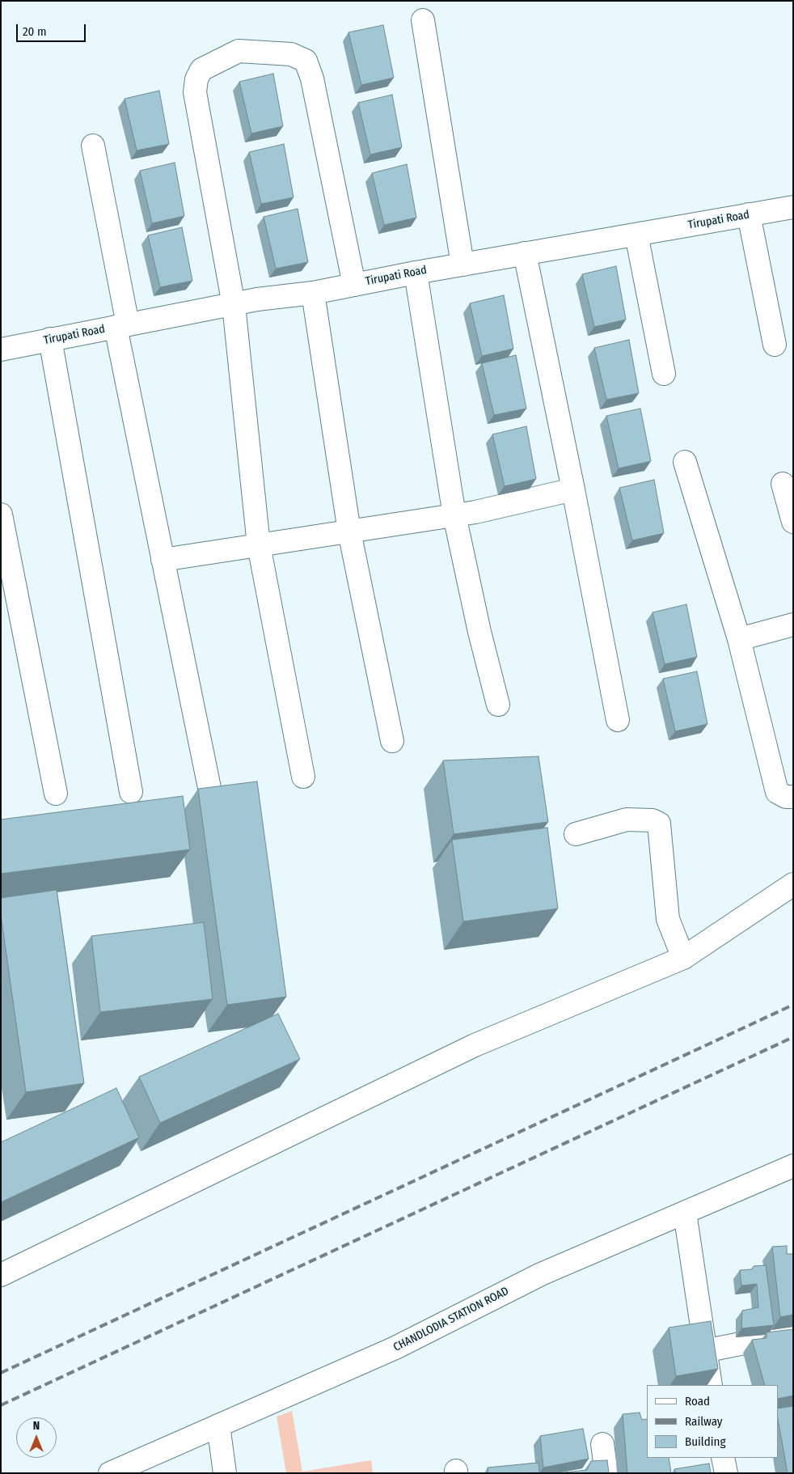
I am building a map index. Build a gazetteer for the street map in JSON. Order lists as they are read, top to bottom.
{
  "streets": {
    "street": ["Tirupati Road", "CHANDLODIA STATION ROAD"]
  },
  "legend": ["Road", "Railway", "Building"],
  "scale_bar": "20 m",
  "north": "top"
}
